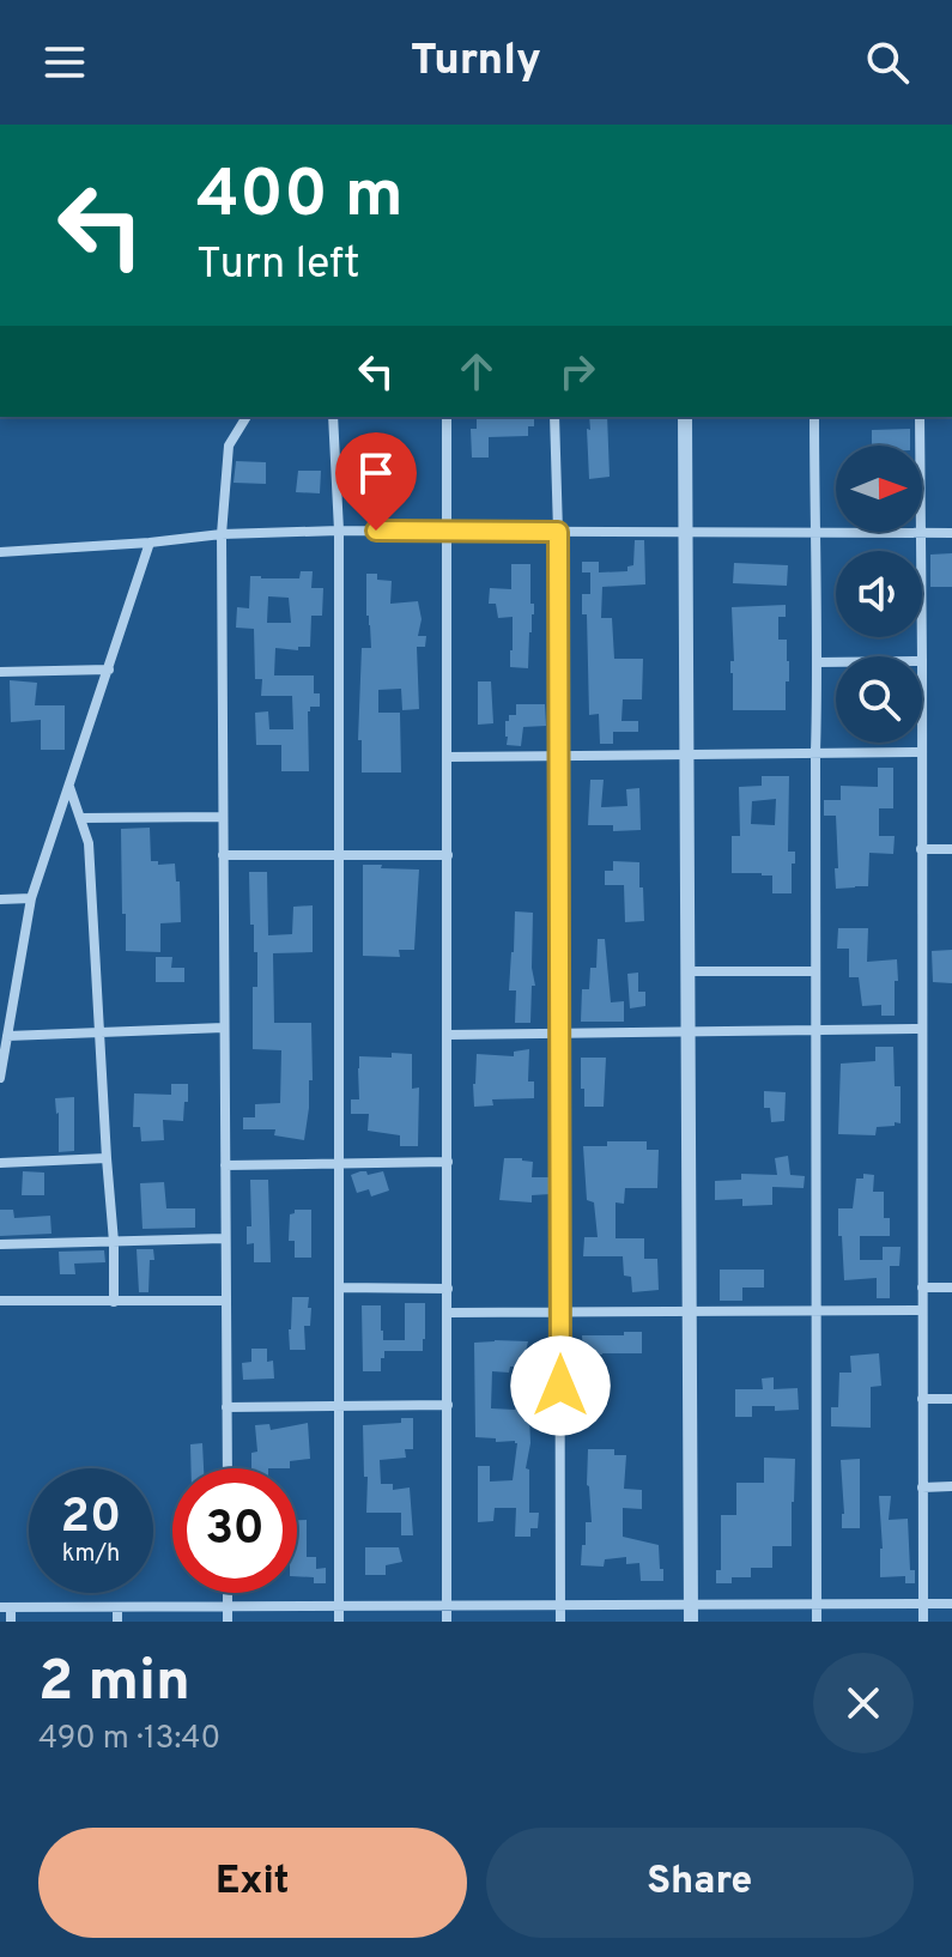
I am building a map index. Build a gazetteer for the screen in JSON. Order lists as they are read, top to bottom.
{
  "north": "right",
  "page": {
    "header": "Turnly",
    "turn": ["400 m", "Turn left"],
    "speed": "20 km/h",
    "limit": "30",
    "heading": ["2 min", "490 m · 13:40"],
    "buttons": ["Exit", "Share"]
  }
}
